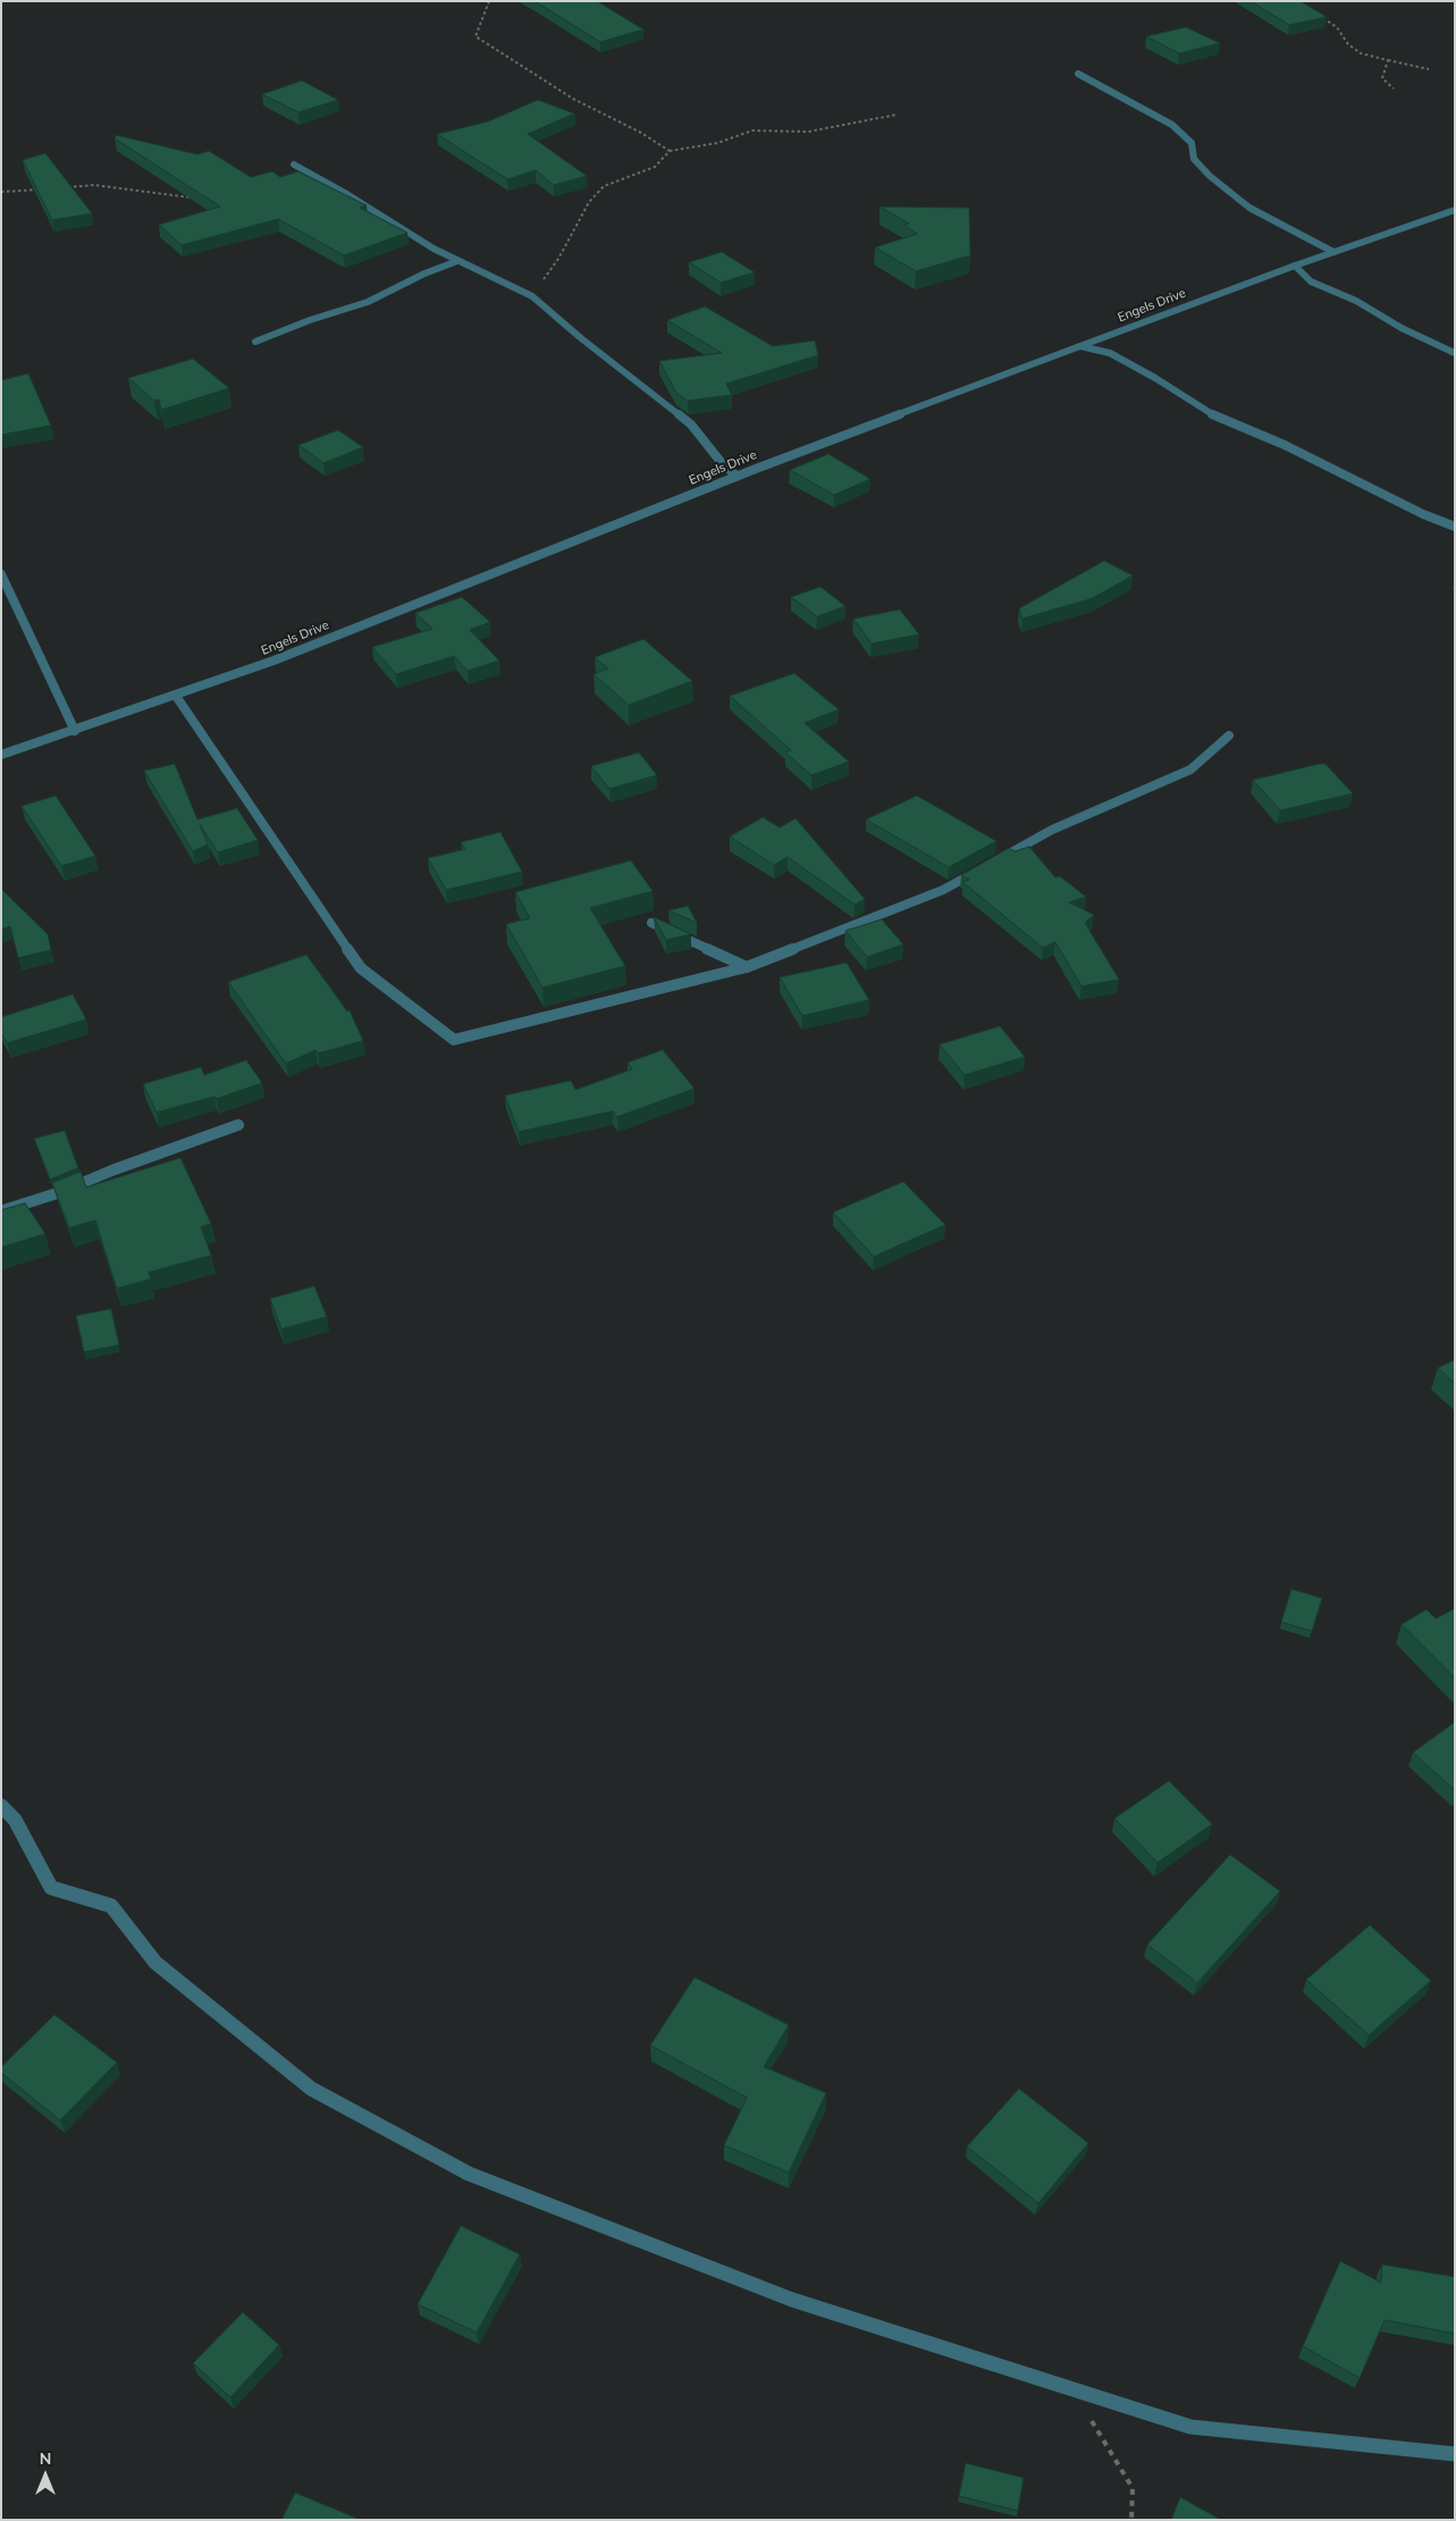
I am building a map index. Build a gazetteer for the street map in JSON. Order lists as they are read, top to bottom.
{
  "streets": {
    "street": ["Engels Drive"]
  },
  "north": "top"
}
